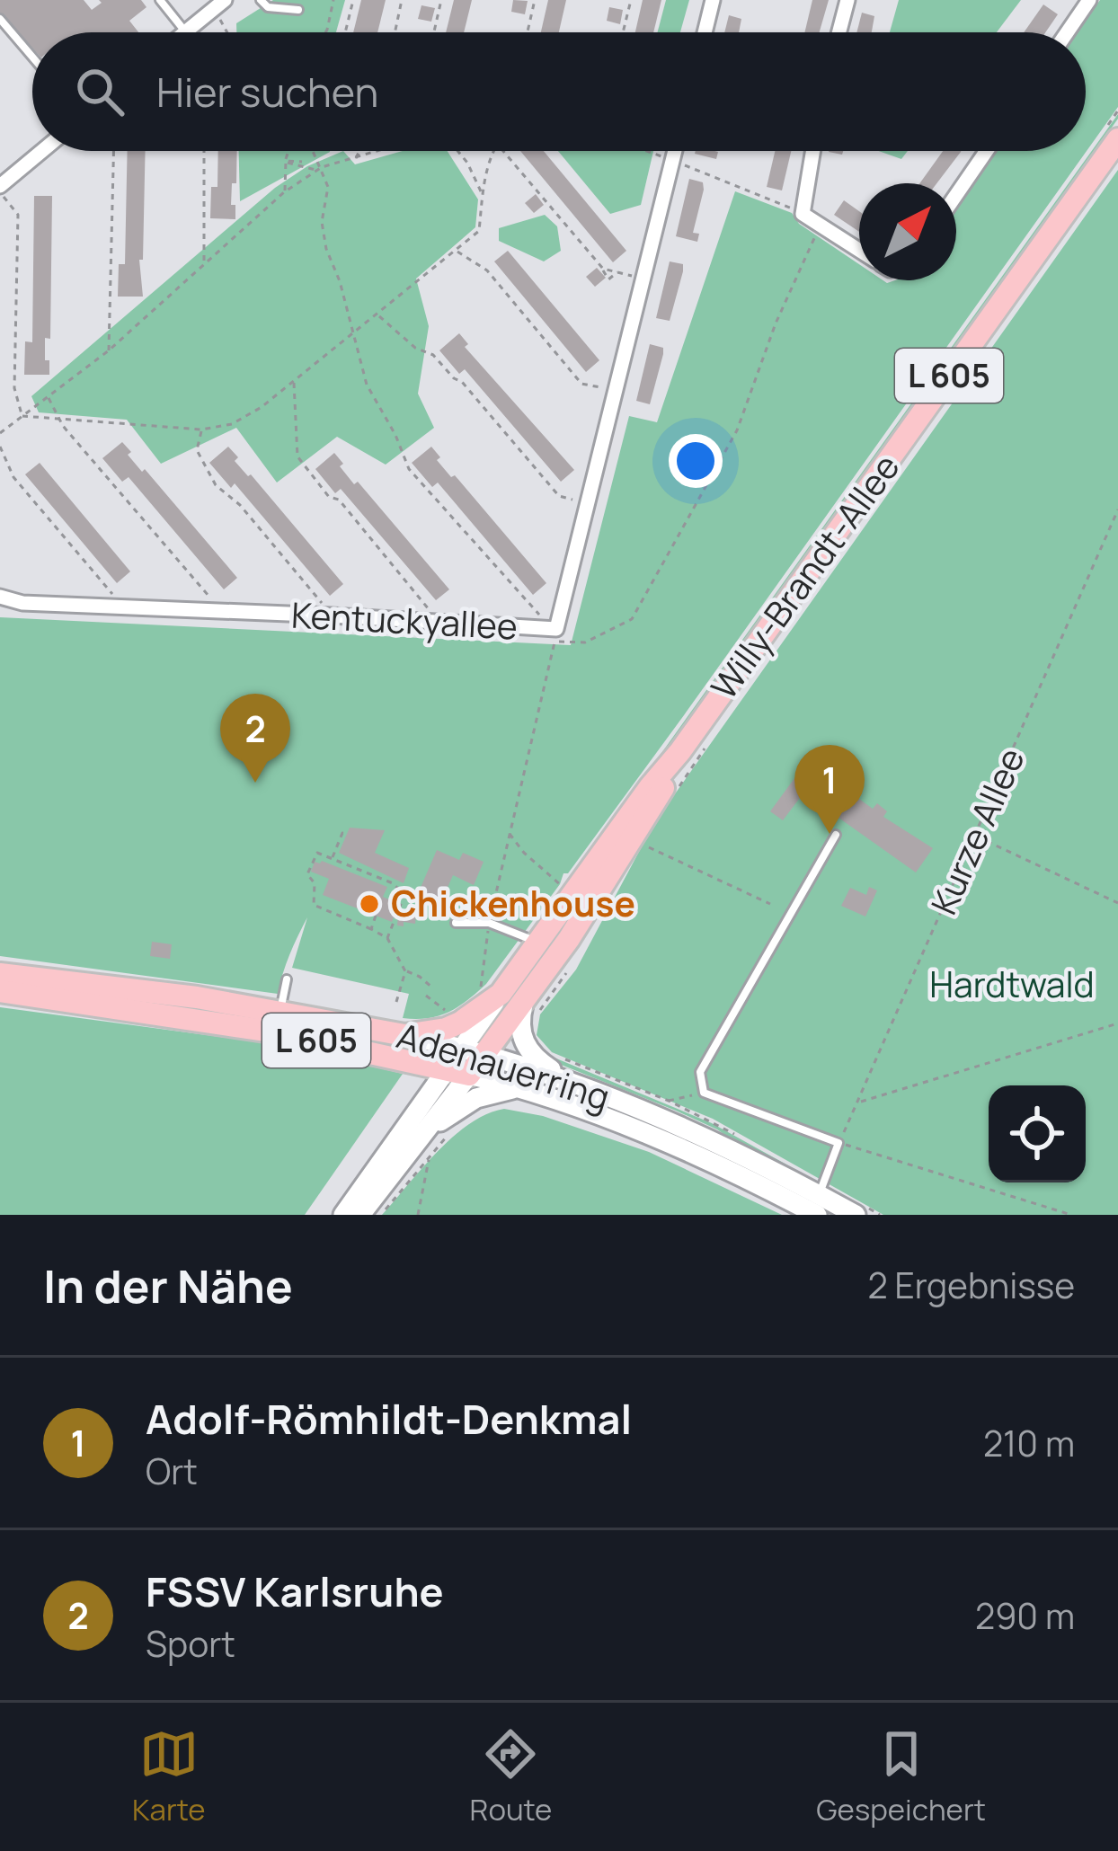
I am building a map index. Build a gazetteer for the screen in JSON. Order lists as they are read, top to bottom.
{
  "streets": {
    "main road": ["L 605", "Willy-Brandt-Allee", "Adenauerring"],
    "street": ["Kentuckyallee"],
    "path": ["Kurze Allee"]
  },
  "crossings": [
    ["Willy-Brandt-Allee", "Adenauerring"]
  ],
  "parks": ["Hardtwald"],
  "places": ["Chickenhouse"],
  "north": "top right",
  "page": {
    "search": "Hier suchen",
    "pins": ["2", "1"],
    "heading": ["In der Nähe", "2 Ergebnisse"],
    "list": [
      {
        "mark": "1",
        "name": "Adolf-Römhildt-Denkmal",
        "note": "Ort",
        "value": "210 m"
      },
      {
        "mark": "2",
        "name": "FSSV Karlsruhe",
        "note": "Sport",
        "value": "290 m"
      }
    ],
    "nav": ["Karte", "Route", "Gespeichert"]
  }
}
